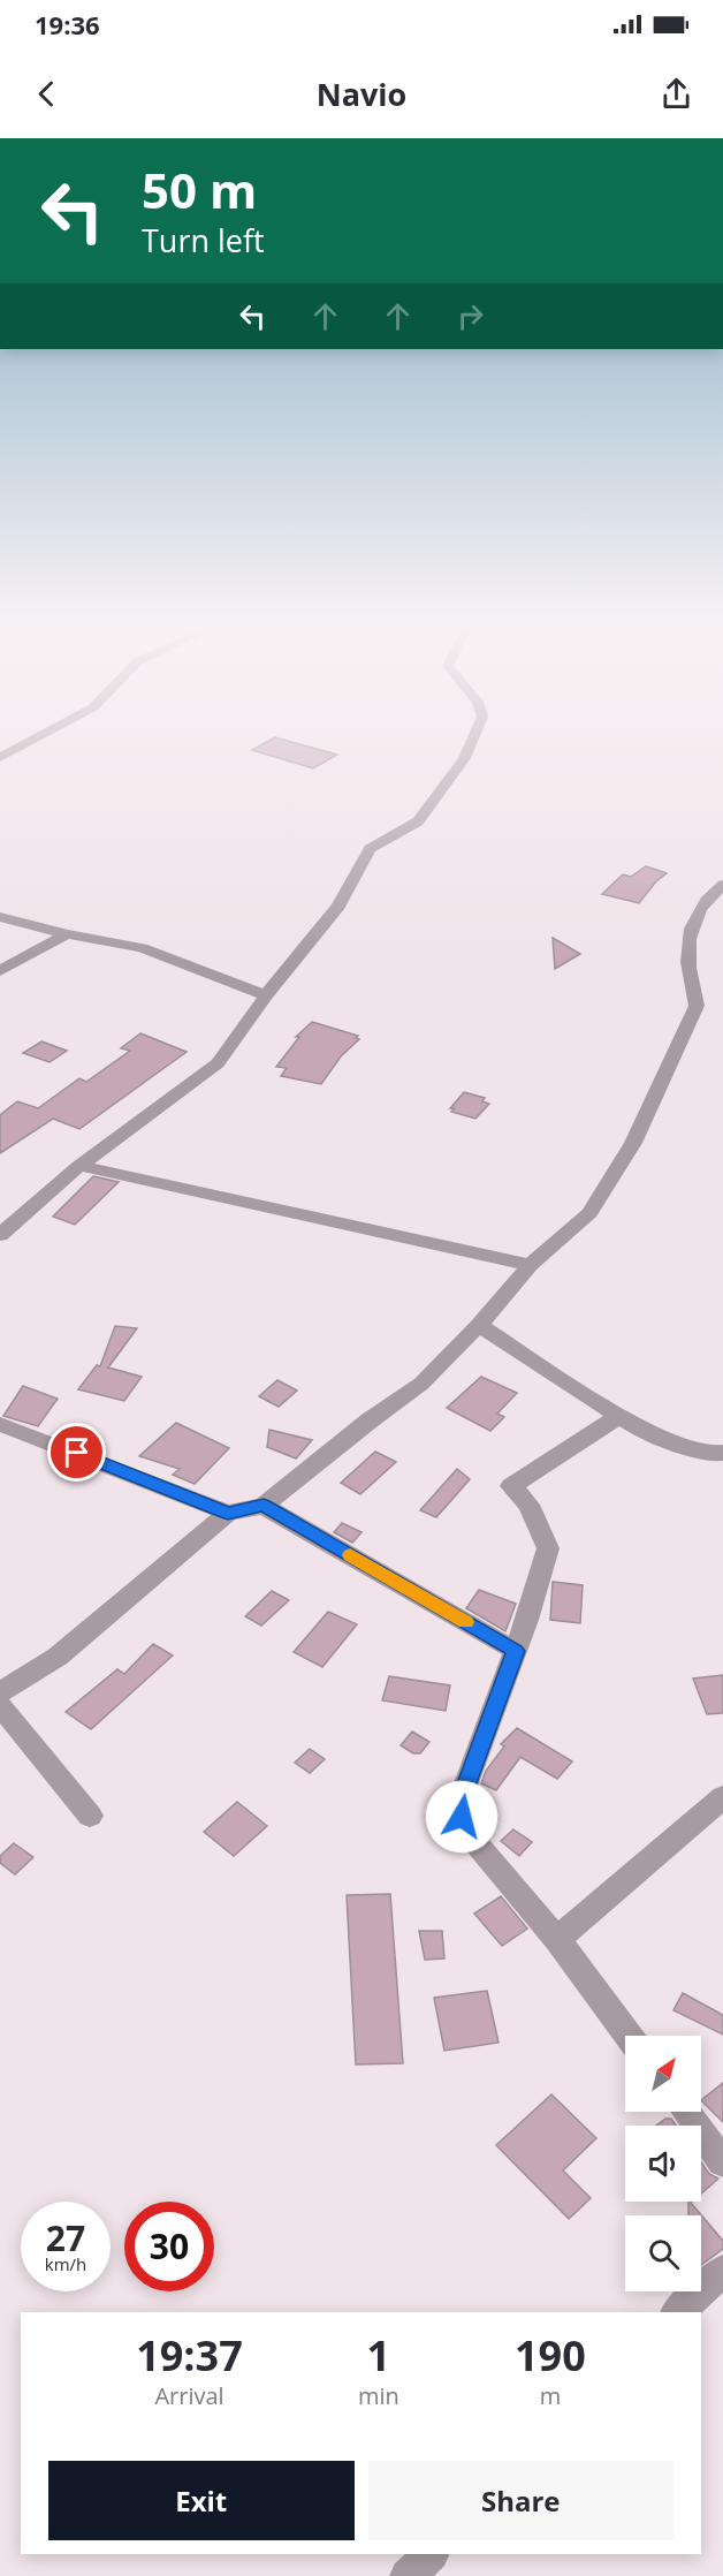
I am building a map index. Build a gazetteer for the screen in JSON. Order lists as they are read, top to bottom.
{
  "north": "top right",
  "page": {
    "status": "19:36",
    "header": "Navio",
    "turn": ["50 m", "Turn left"],
    "speed": "27 km/h",
    "limit": "30",
    "eta": [
      "19:37",
      "Arrival",
      "1",
      "min",
      "190",
      "m"
    ],
    "buttons": ["Exit", "Share"]
  }
}
